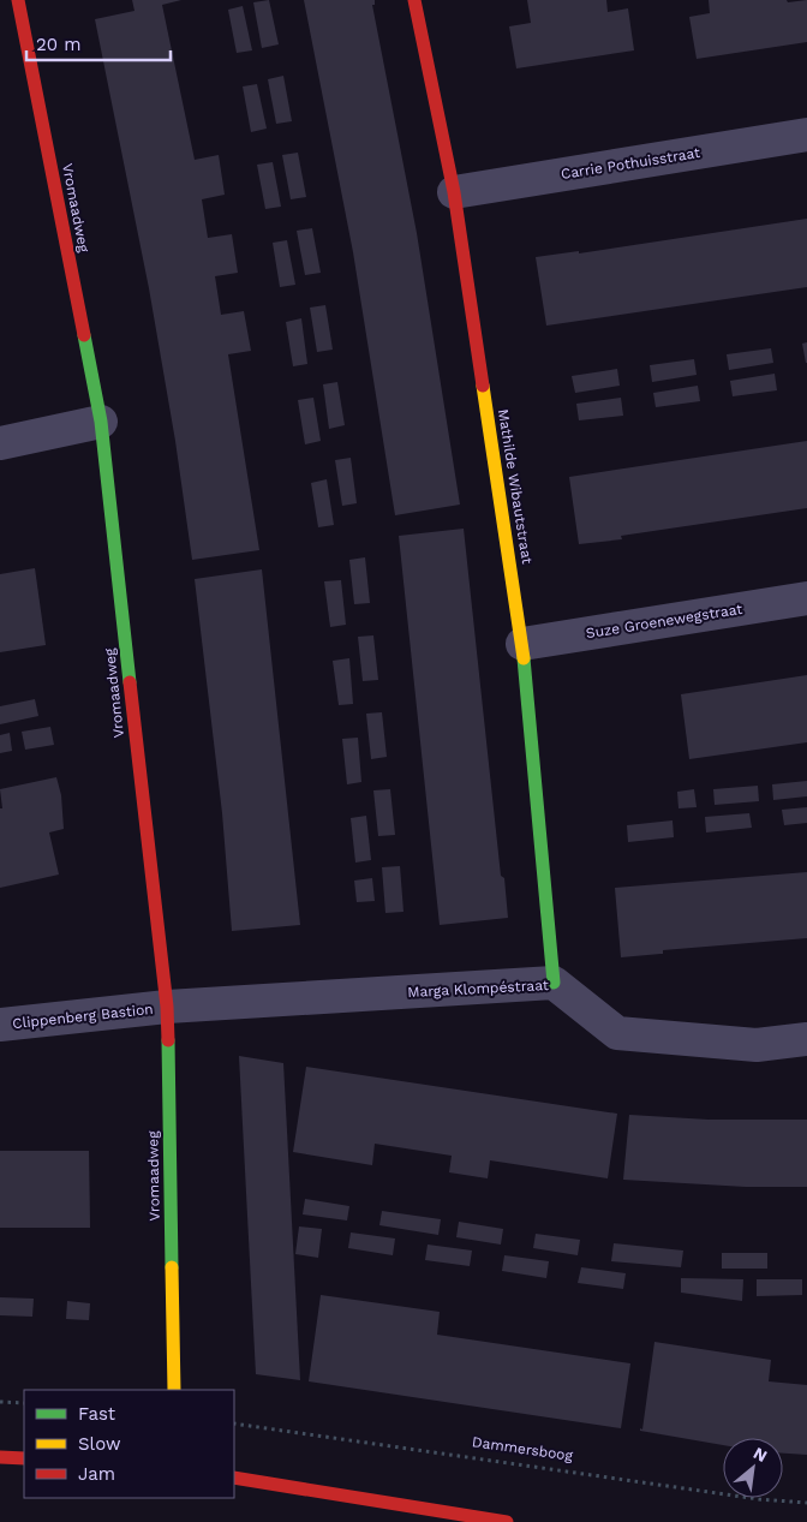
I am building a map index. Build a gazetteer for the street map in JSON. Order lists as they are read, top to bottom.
{
  "streets": {
    "street": [
      "Carrie Pothuisstraat",
      "Vromaadweg",
      "Mathilde Wibautstraat",
      "Suze Groenewegstraat",
      "Marga Klompéstraat",
      "Clippenberg Bastion"
    ],
    "path": ["Dammersboog"]
  },
  "crossings": [
    ["Carrie Pothuisstraat", "Mathilde Wibautstraat"],
    ["Vromaadweg", "Marga Klompéstraat"],
    ["Vromaadweg", "Clippenberg Bastion"],
    ["Mathilde Wibautstraat", "Suze Groenewegstraat"],
    ["Mathilde Wibautstraat", "Marga Klompéstraat"],
    ["Marga Klompéstraat", "Clippenberg Bastion"]
  ],
  "legend": ["Fast", "Slow", "Jam"],
  "scale_bar": "20 m",
  "north": "top right"
}
